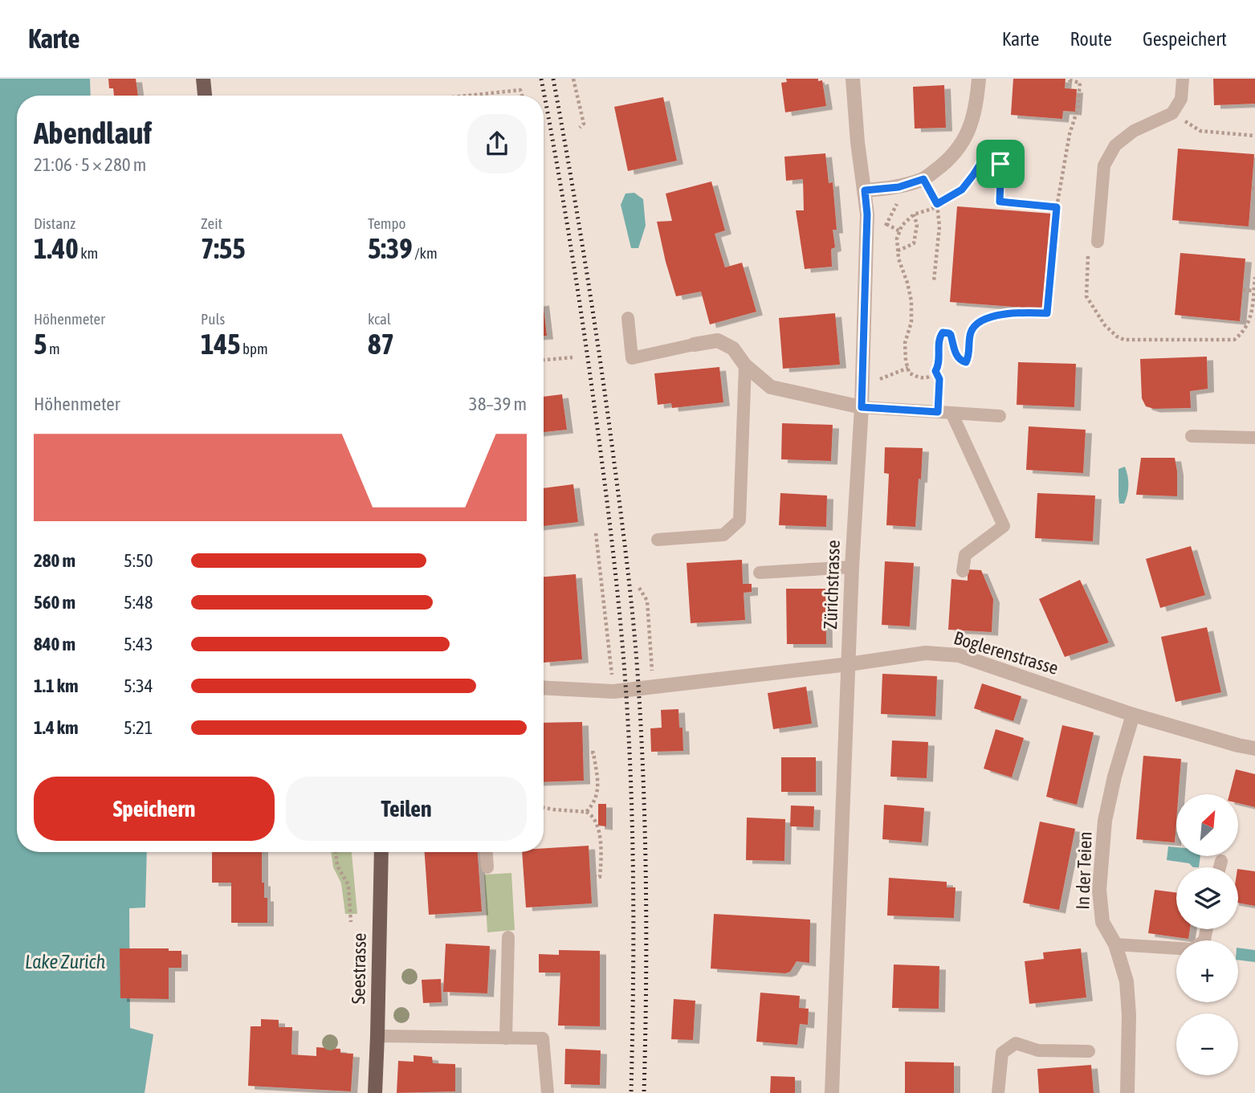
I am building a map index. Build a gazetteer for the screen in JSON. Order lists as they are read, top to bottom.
{
  "streets": {
    "main road": ["Seestrasse"],
    "street": ["Zürichstrasse", "Boglerenstrasse", "In der Teien"]
  },
  "crossings": [
    ["Zürichstrasse", "Boglerenstrasse"],
    ["Boglerenstrasse", "In der Teien"]
  ],
  "water": ["Lake Zurich"],
  "north": "top right",
  "page": {
    "header": "Karte",
    "nav": ["Karte", "Route", "Gespeichert"],
    "heading": ["Abendlauf", "21:06 · 5 × 280 m"],
    "stats": [
      ["Distanz", "1.40 km"],
      ["Zeit", "7:55"],
      ["Tempo", "5:39 /km"],
      ["Höhenmeter", "5 m"],
      ["Puls", "145 bpm"],
      ["kcal", "87"]
    ],
    "chart": ["Höhenmeter", "38–39 m"],
    "list": [
      {
        "name": "280 m",
        "note": "5:50"
      },
      {
        "name": "560 m",
        "note": "5:48"
      },
      {
        "name": "840 m",
        "note": "5:43"
      },
      {
        "name": "1.1 km",
        "note": "5:34"
      },
      {
        "name": "1.4 km",
        "note": "5:21"
      }
    ],
    "buttons": ["Speichern", "Teilen"],
    "map_buttons": ["+", "−"]
  }
}
